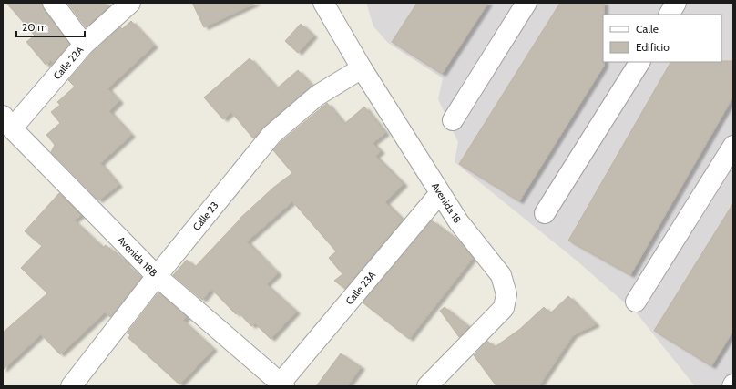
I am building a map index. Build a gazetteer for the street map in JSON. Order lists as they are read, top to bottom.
{
  "streets": {
    "street": [
      "Calle 22A",
      "Avenida 18",
      "Calle 23",
      "Avenida 18B",
      "Calle 23A"
    ]
  },
  "crossings": [
    ["Calle 22A", "Avenida 18B"],
    ["Avenida 18", "Calle 23"],
    ["Avenida 18", "Calle 23A"],
    ["Calle 23", "Avenida 18B"],
    ["Avenida 18B", "Calle 23A"]
  ],
  "legend": ["Calle", "Edificio"],
  "scale_bar": "20 m"
}
